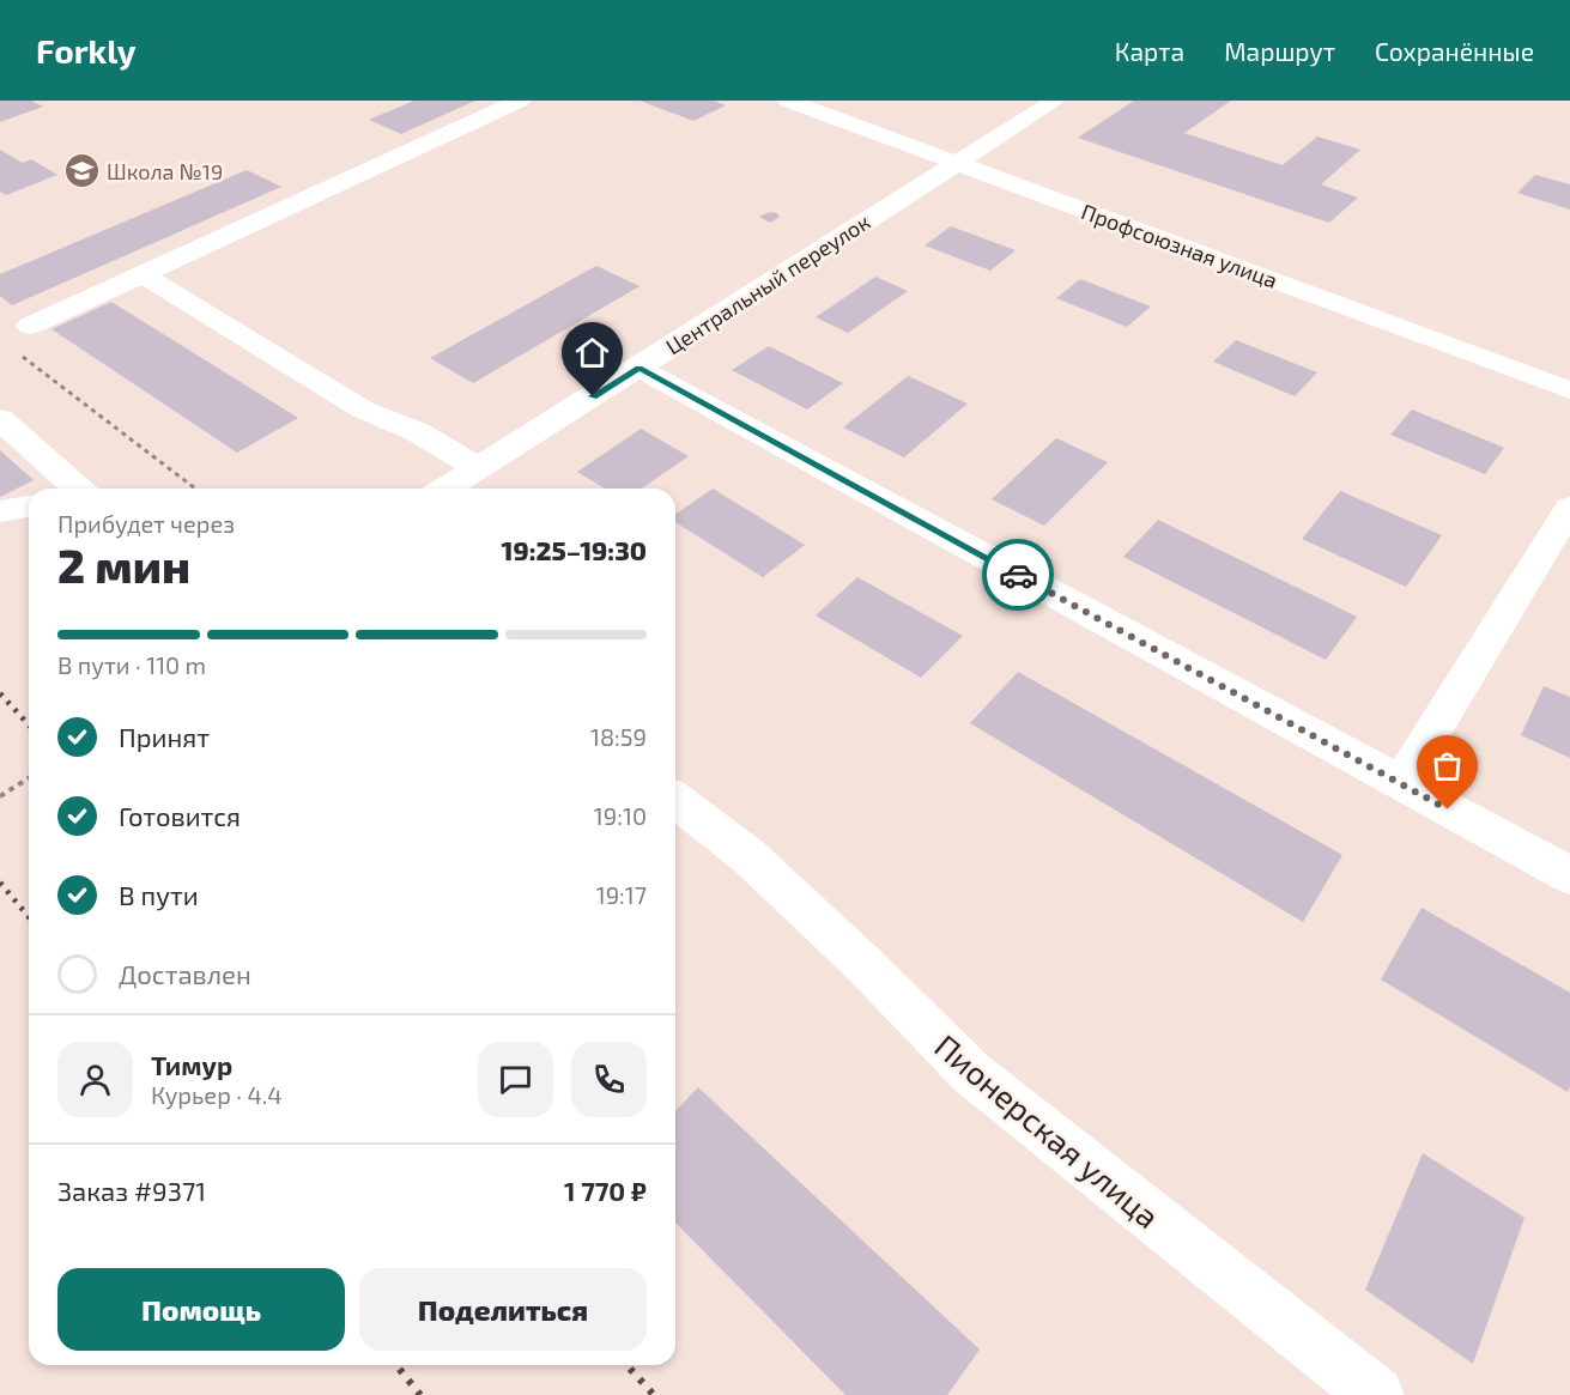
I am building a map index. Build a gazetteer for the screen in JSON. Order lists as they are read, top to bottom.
{
  "streets": {
    "street": ["Профсоюзная улица", "Центральный переулок", "Пионерская улица"]
  },
  "crossings": [
    ["Профсоюзная улица", "Центральный переулок"]
  ],
  "places": {
    "school or university": ["Школа №19"]
  },
  "page": {
    "header": "Forkly",
    "nav": ["Карта", "Маршрут", "Сохранённые"],
    "heading": ["2 мин", "Прибудет через", "19:25–19:30"],
    "panel": [
      "Тимур",
      "Курьер · 4.4",
      "Заказ #9371",
      "1 770 ₽"
    ],
    "bar": "В пути · 110 m",
    "list": [
      ["Принят", "18:59"],
      ["Готовится", "19:10"],
      ["В пути", "19:17"],
      "Доставлен"
    ],
    "buttons": ["Помощь", "Поделиться"]
  }
}
